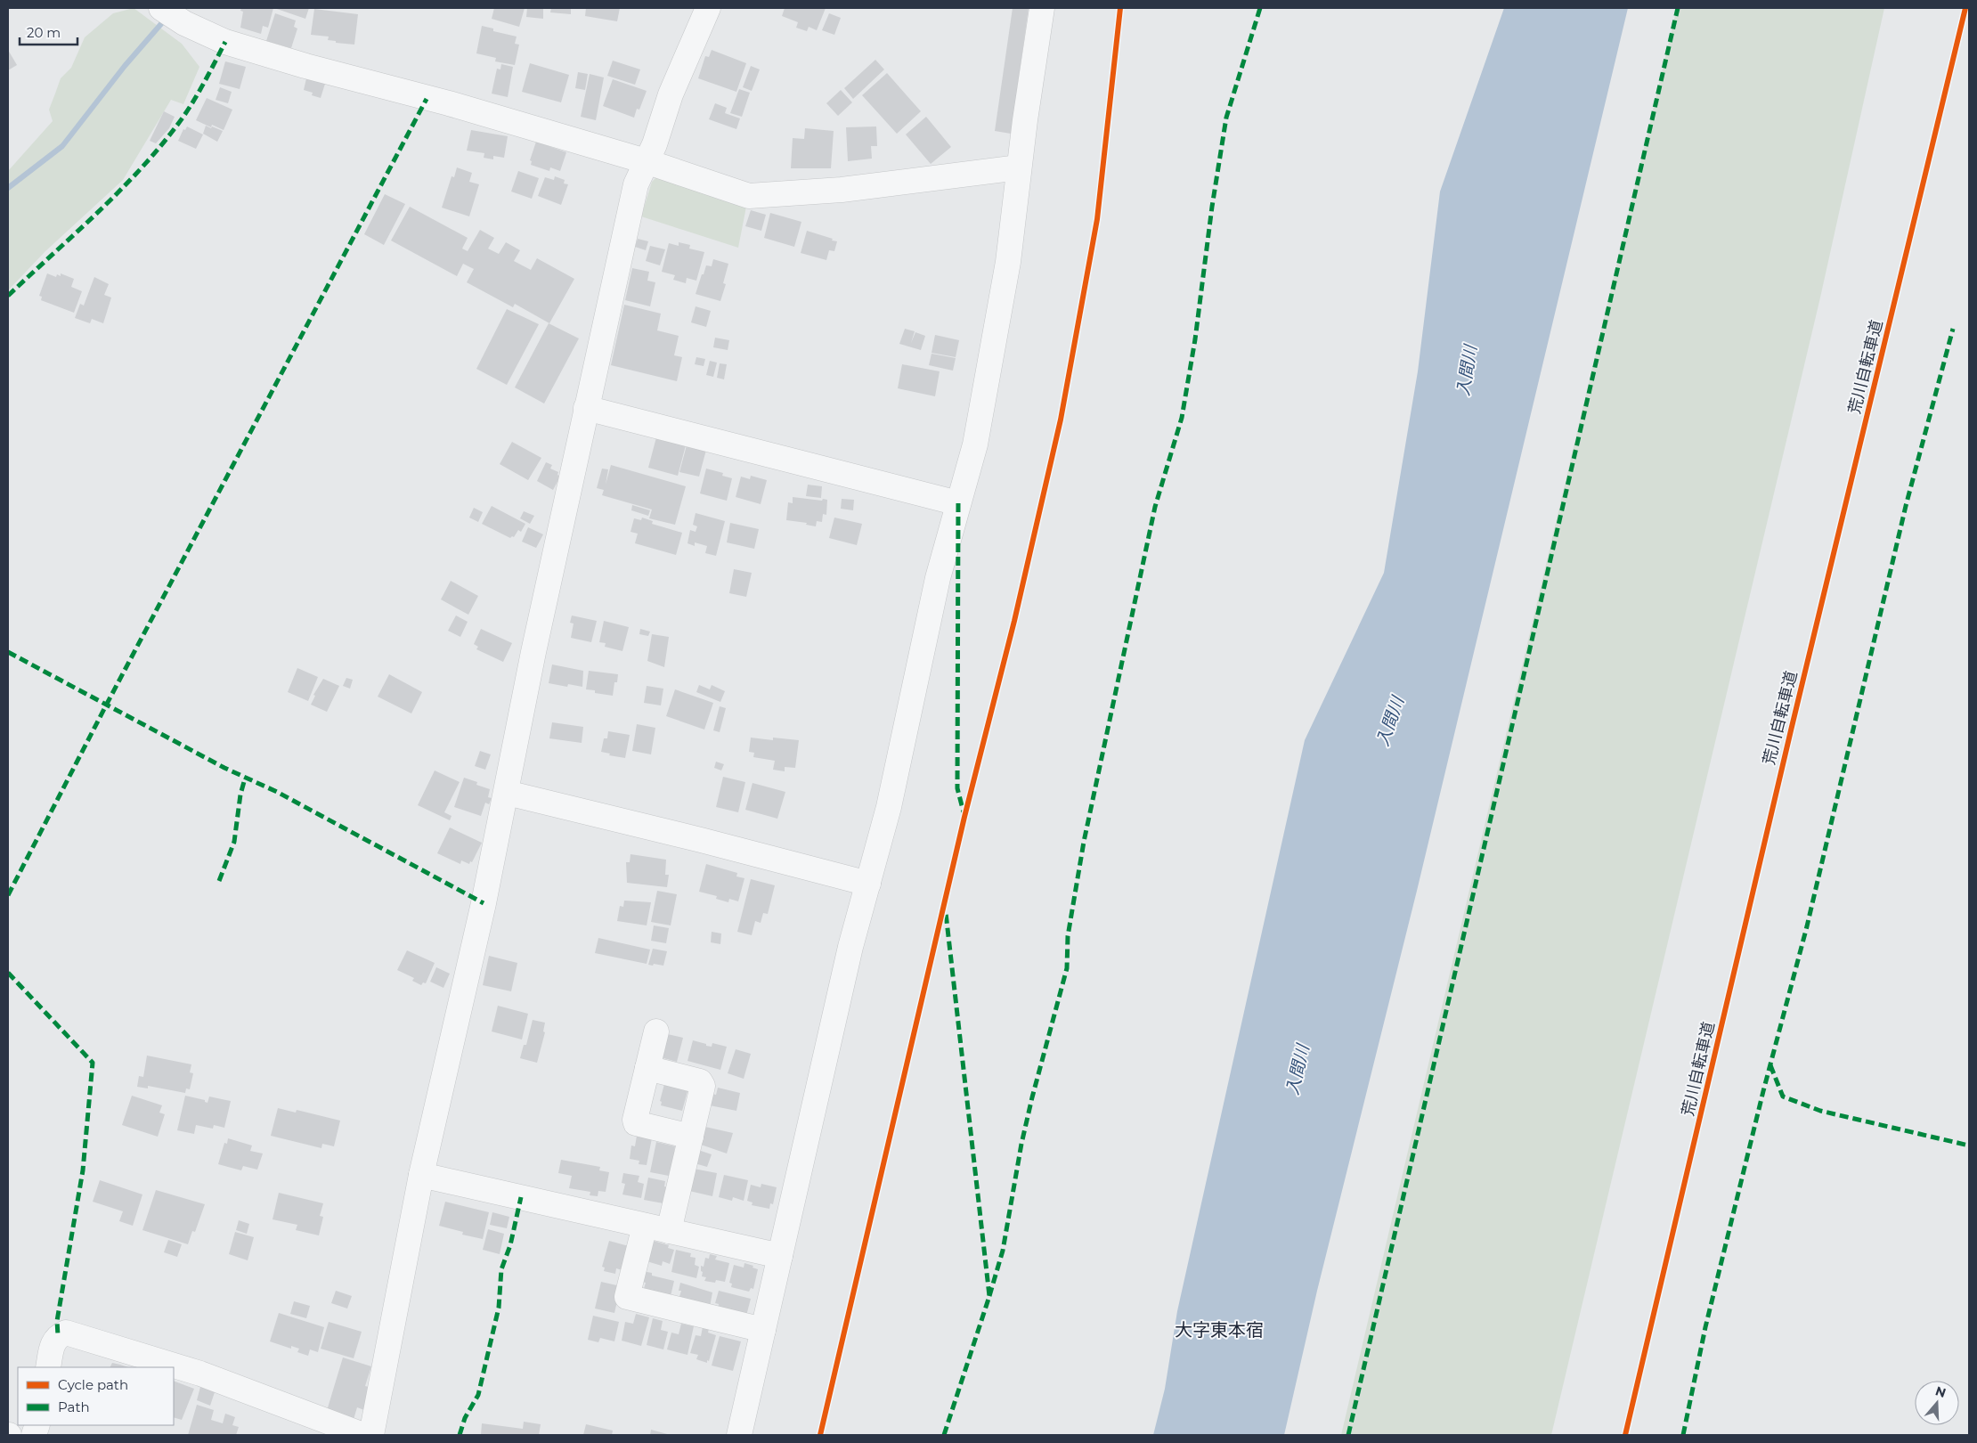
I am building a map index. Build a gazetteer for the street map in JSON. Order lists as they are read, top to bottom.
{
  "streets": {
    "cycle path": ["荒川自転車道"]
  },
  "districts": ["大字東本宿"],
  "water": ["入間川"],
  "legend": ["Cycle path", "Path"],
  "scale_bar": "20 m",
  "north": "top"
}
